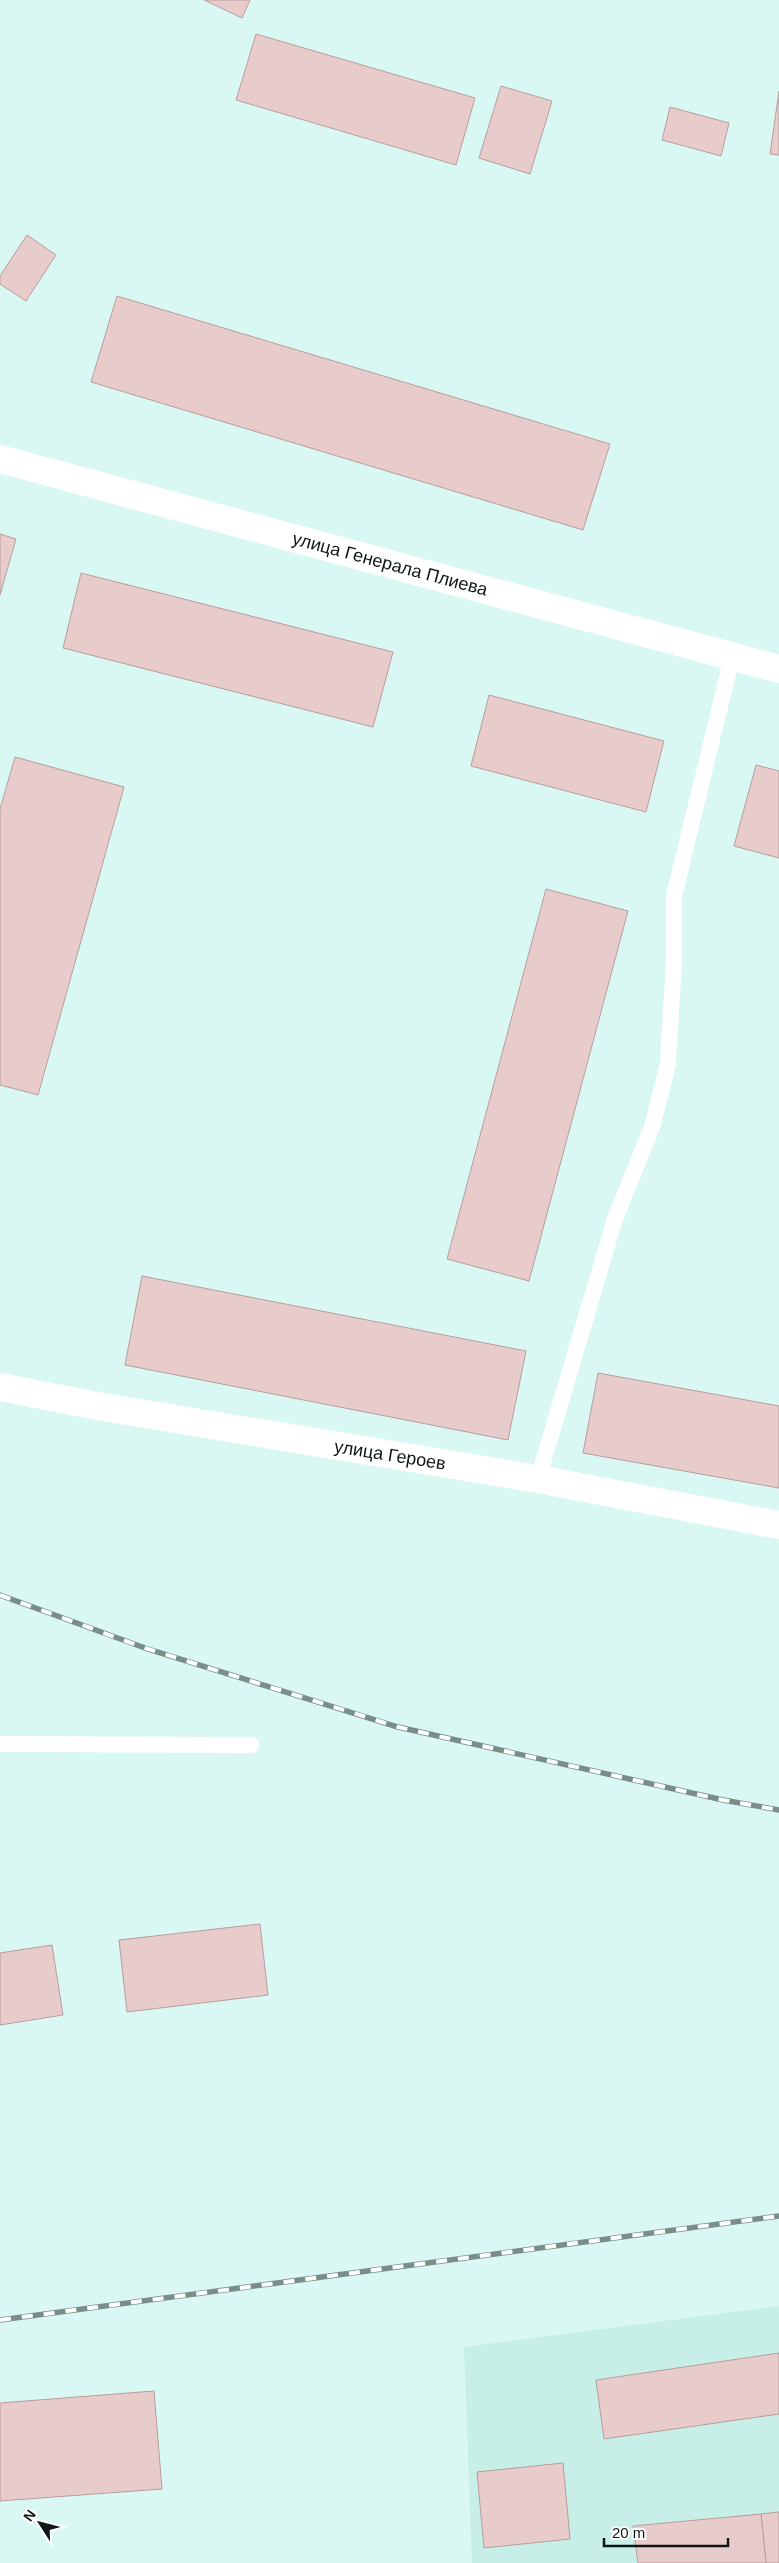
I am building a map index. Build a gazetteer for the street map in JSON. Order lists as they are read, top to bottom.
{
  "streets": {
    "street": ["улица Генерала Плиева", "улица Героев"]
  },
  "scale_bar": "20 m",
  "north": "top left"
}
